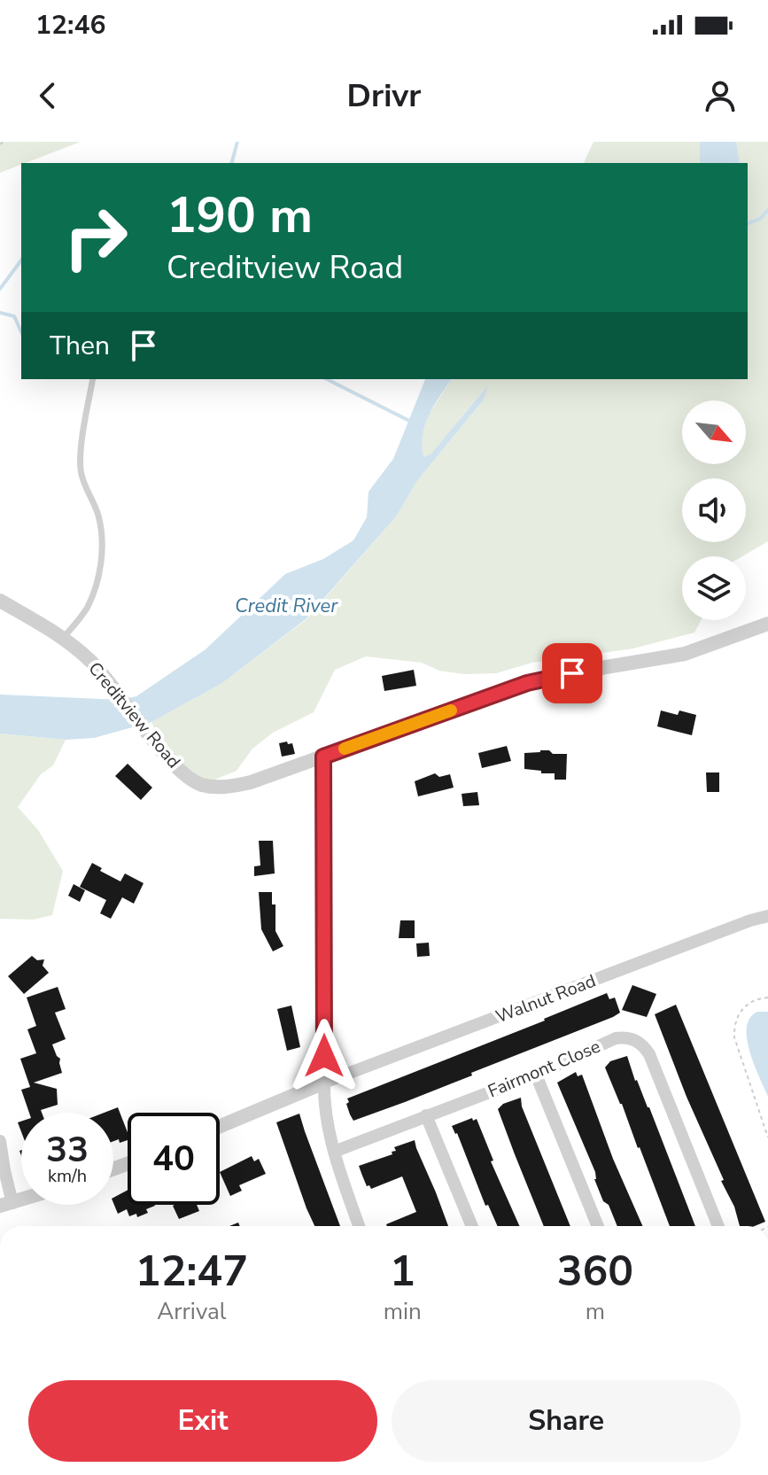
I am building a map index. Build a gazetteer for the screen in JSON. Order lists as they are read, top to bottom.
{
  "streets": {
    "street": ["Creditview Road", "Walnut Road", "Fairmont Close"]
  },
  "water": ["Credit River"],
  "north": "bottom right",
  "page": {
    "status": "12:46",
    "header": "Drivr",
    "turn": ["190 m", "Creditview Road"],
    "then": "Then",
    "speed": "33 km/h",
    "limit": "40",
    "eta": [
      "12:47",
      "Arrival",
      "1",
      "min",
      "360",
      "m"
    ],
    "buttons": ["Exit", "Share"]
  }
}
